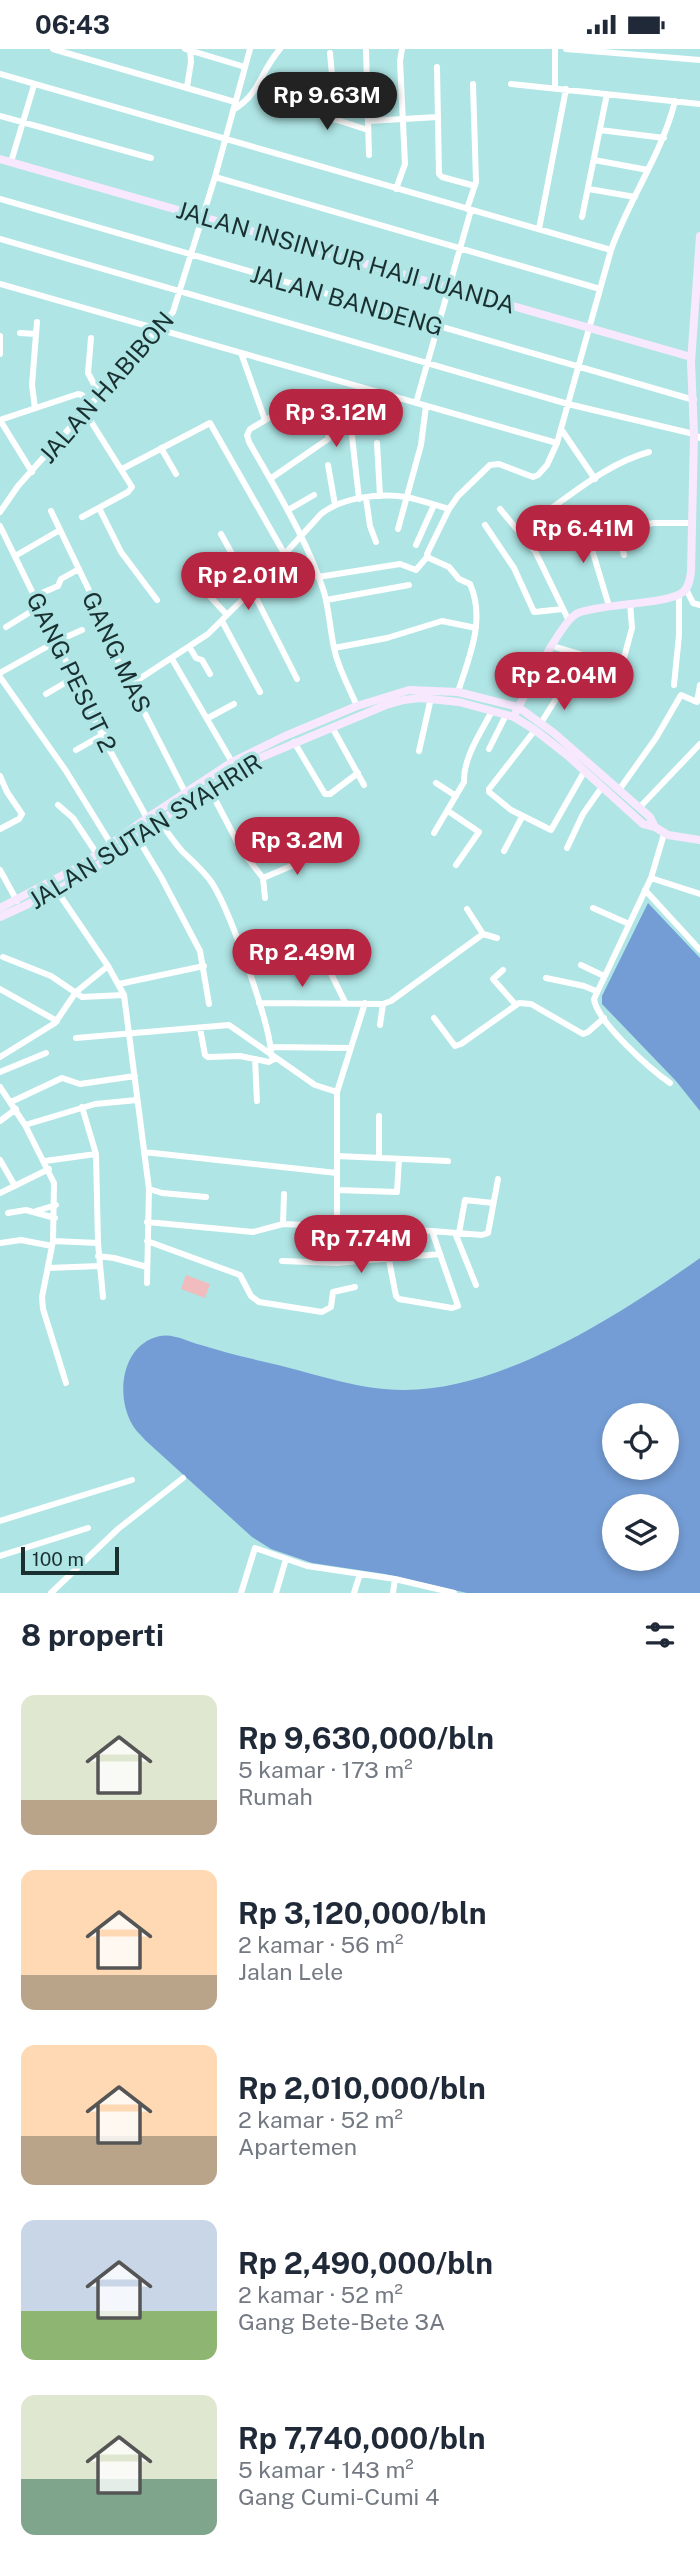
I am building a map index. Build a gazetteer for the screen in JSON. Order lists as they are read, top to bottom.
{
  "streets": {
    "street": [
      "JALAN INSINYUR HAJI JUANDA",
      "JALAN BANDENG",
      "JALAN HABIBON",
      "GANG MAS",
      "GANG PESUT 2",
      "JALAN SUTAN SYAHRIR"
    ]
  },
  "crossings": [
    ["JALAN INSINYUR HAJI JUANDA", "JALAN HABIBON"],
    ["JALAN BANDENG", "JALAN HABIBON"],
    ["GANG MAS", "JALAN SUTAN SYAHRIR"],
    ["GANG PESUT 2", "JALAN SUTAN SYAHRIR"]
  ],
  "scale_bar": "100 m",
  "page": {
    "status": "06:43",
    "price": [
      "Rp 9.63M",
      "Rp 3.12M",
      "Rp 6.41M",
      "Rp 2.01M",
      "Rp 2.04M",
      "Rp 3.2M",
      "Rp 2.49M",
      "Rp 7.74M"
    ],
    "scale": "100 m",
    "heading": "8 properti",
    "list": [
      {
        "name": "Rp 9,630,000/bln",
        "note": "5 kamar · 173 m² · Rumah"
      },
      {
        "name": "Rp 3,120,000/bln",
        "note": "2 kamar · 56 m² · Jalan Lele"
      },
      {
        "name": "Rp 2,010,000/bln",
        "note": "2 kamar · 52 m² · Apartemen"
      },
      {
        "name": "Rp 2,490,000/bln",
        "note": "2 kamar · 52 m² · Gang Bete-Bete 3A"
      },
      {
        "name": "Rp 7,740,000/bln",
        "note": "5 kamar · 143 m² · Gang Cumi-Cumi 4"
      }
    ]
  }
}
